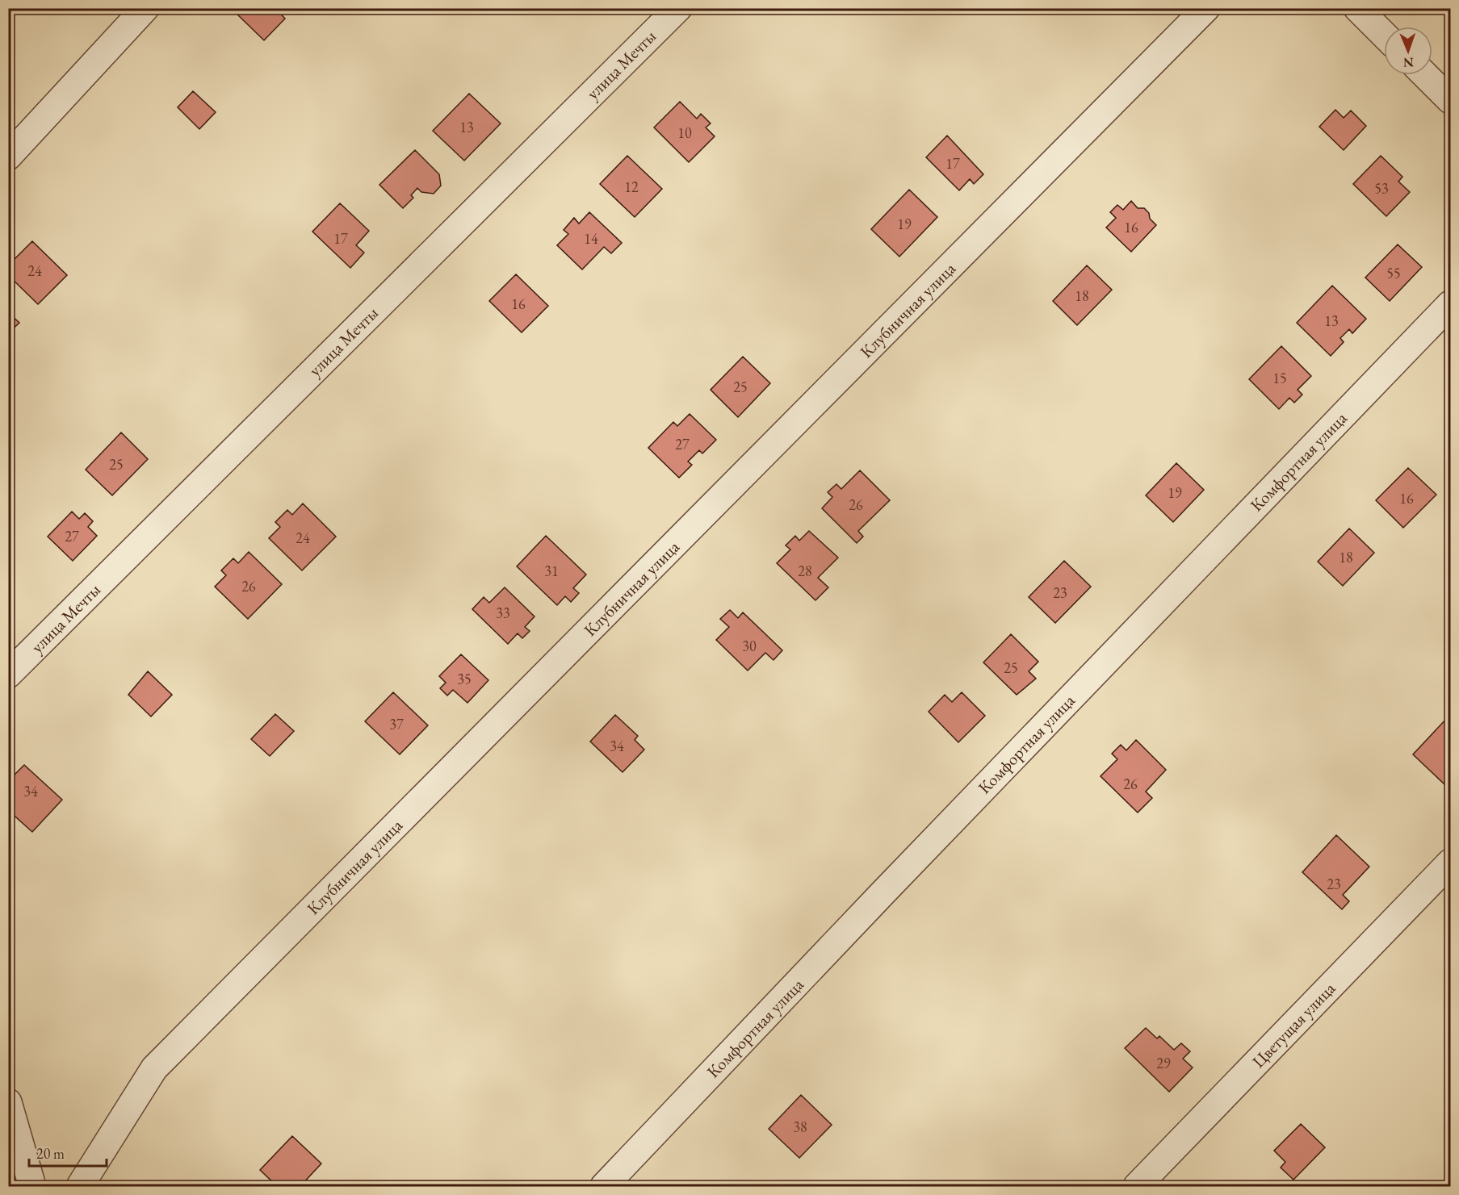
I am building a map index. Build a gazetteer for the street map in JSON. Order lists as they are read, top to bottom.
{
  "streets": {
    "street": [
      "улица Мечты",
      "Клубничная улица",
      "Комфортная улица",
      "Цветущая улица"
    ]
  },
  "house_numbers": [
    "13",
    "10",
    "17",
    "12",
    "53",
    "19",
    "16",
    "17",
    "14",
    "24",
    "55",
    "18",
    "16",
    "13",
    "15",
    "25",
    "27",
    "25",
    "19",
    "16",
    "26",
    "27",
    "24",
    "18",
    "31",
    "28",
    "26",
    "23",
    "33",
    "30",
    "25",
    "35",
    "37",
    "34",
    "26",
    "34",
    "23",
    "29",
    "38"
  ],
  "scale_bar": "20 m",
  "north": "bottom"
}
